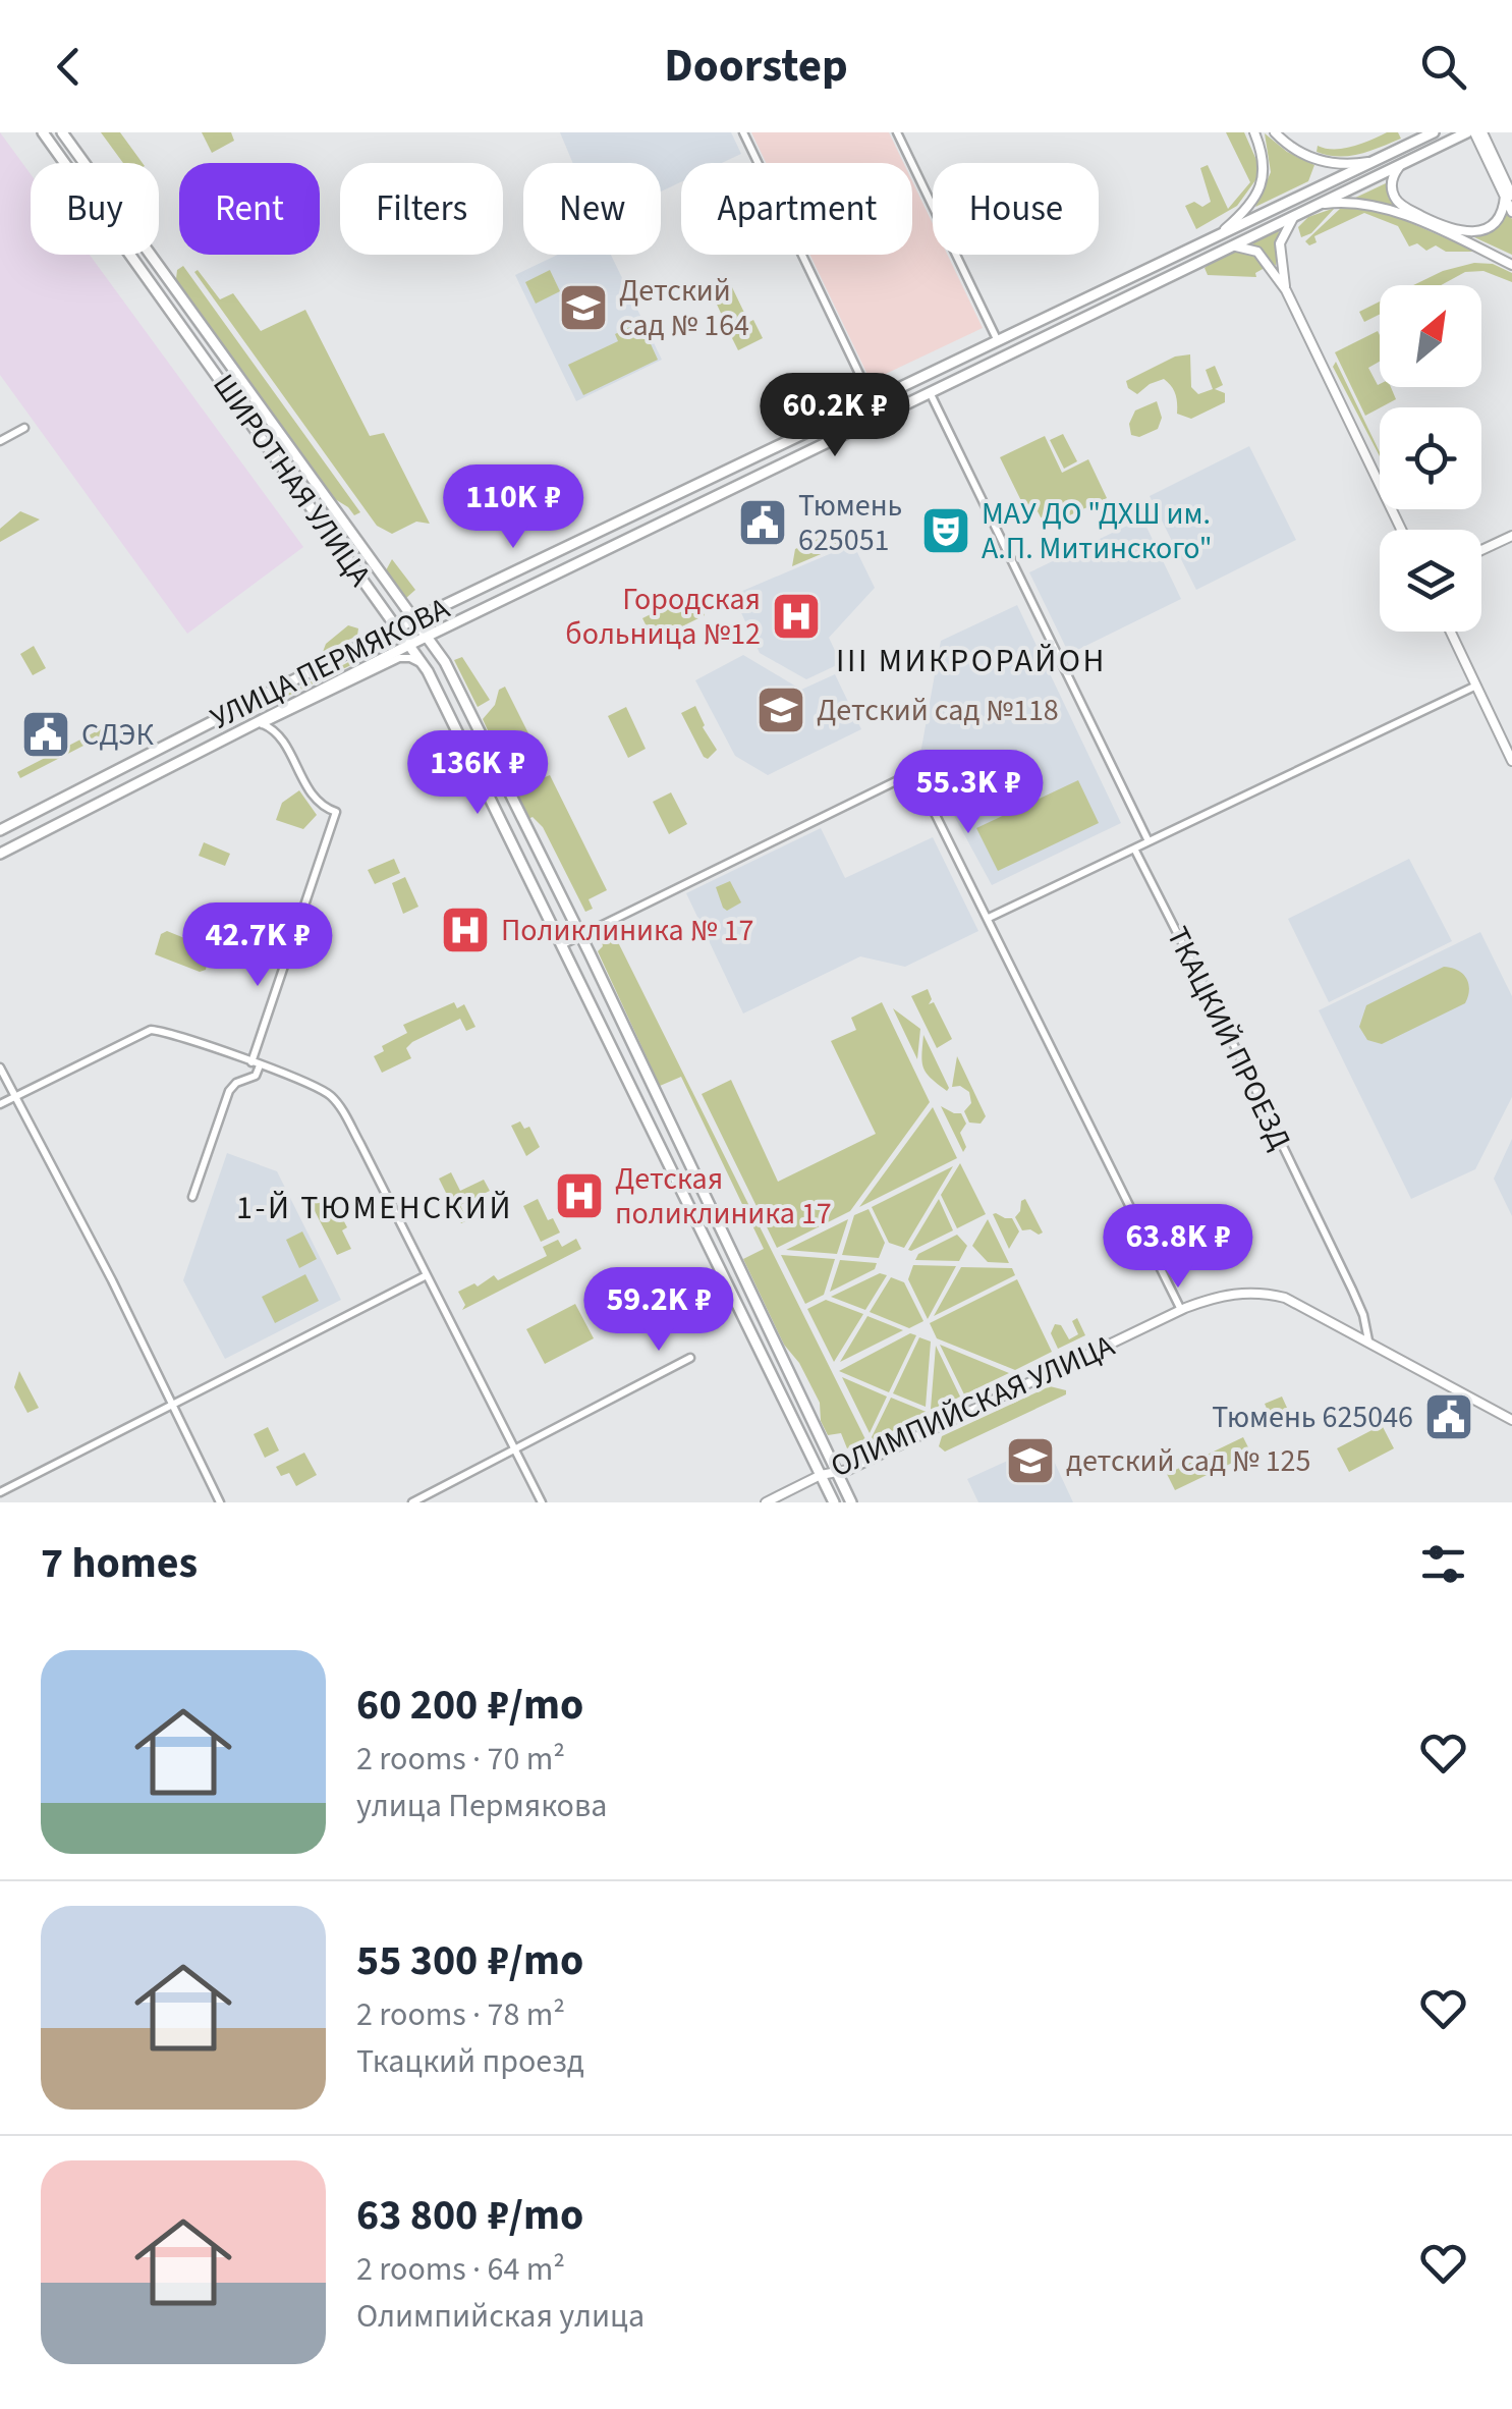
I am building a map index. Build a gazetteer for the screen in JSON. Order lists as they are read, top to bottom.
{
  "streets": {
    "main road": ["ШИРОТНАЯ УЛИЦА", "УЛИЦА ПЕРМЯКОВА"],
    "street": ["ТКАЦКИЙ ПРОЕЗД", "ОЛИМПИЙСКАЯ УЛИЦА"]
  },
  "crossings": [
    ["ШИРОТНАЯ УЛИЦА", "УЛИЦА ПЕРМЯКОВА"],
    ["ШИРОТНАЯ УЛИЦА", "ОЛИМПИЙСКАЯ УЛИЦА"],
    ["ТКАЦКИЙ ПРОЕЗД", "ОЛИМПИЙСКАЯ УЛИЦА"]
  ],
  "districts": ["III МИКРОРАЙОН", "1-Й ТЮМЕНСКИЙ"],
  "places": {
    "school or university": ["Детский сад № 164", "Детский сад №118", "детский сад № 125"],
    "public building": ["Тюмень 625051", "СДЭК", "Тюмень 625046"],
    "theatre": ["МАУ ДО \"ДХШ им. А.П. Митинского\""],
    "hospital": ["Городская больница №12", "Поликлиника № 17", "Детская поликлиника 17"]
  },
  "north": "top right",
  "page": {
    "header": "Doorstep",
    "chip": [
      "Buy",
      "Rent",
      "Filters",
      "New",
      "Apartment",
      "House"
    ],
    "price": [
      "60.2K ₽",
      "110K ₽",
      "136K ₽",
      "55.3K ₽",
      "42.7K ₽",
      "63.8K ₽",
      "59.2K ₽"
    ],
    "heading": "7 homes",
    "list": [
      {
        "name": "60 200 ₽/mo",
        "note": "2 rooms · 70 m² · улица Пермякова"
      },
      {
        "name": "55 300 ₽/mo",
        "note": "2 rooms · 78 m² · Ткацкий проезд"
      },
      {
        "name": "63 800 ₽/mo",
        "note": "2 rooms · 64 m² · Олимпийская улица"
      }
    ]
  }
}
